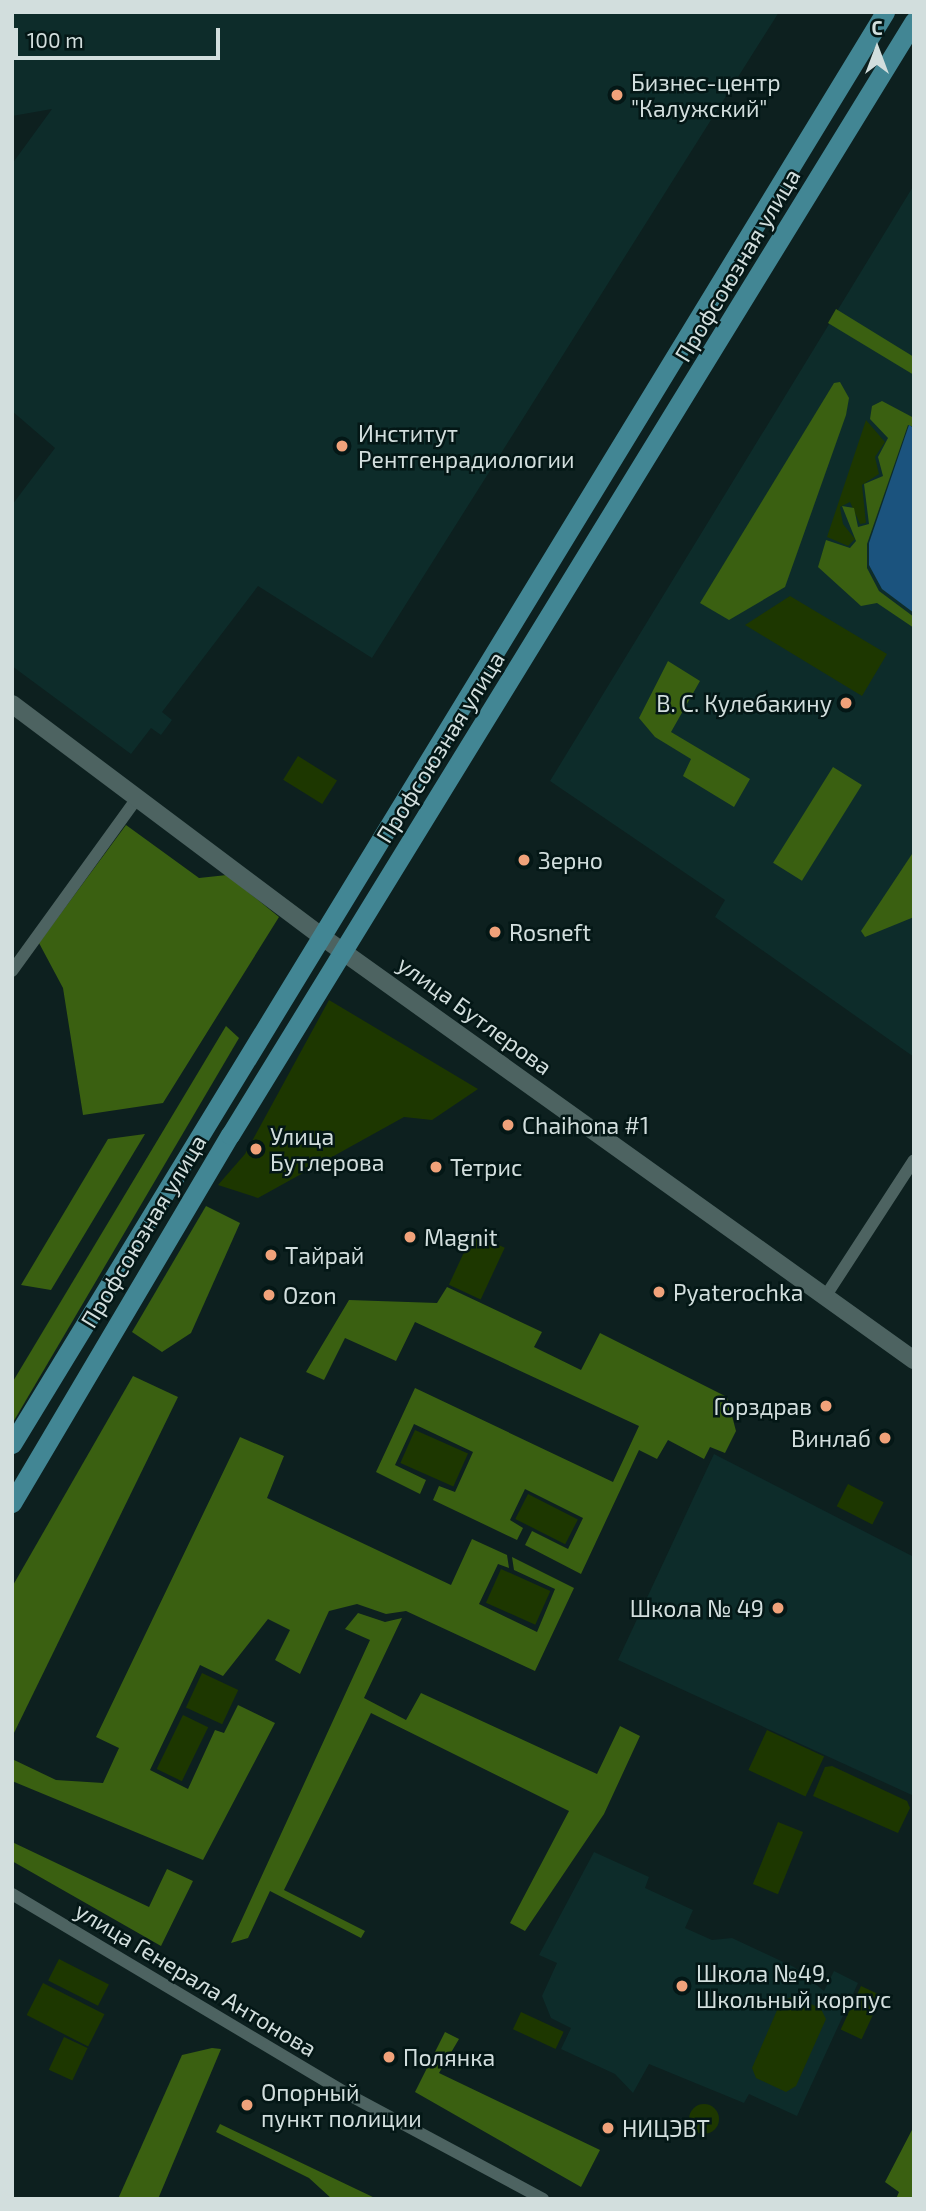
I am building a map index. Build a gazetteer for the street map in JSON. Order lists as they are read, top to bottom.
{
  "streets": {
    "main road": ["Профсоюзная улица"],
    "street": ["улица Бутлерова", "улица Генерала Антонова"]
  },
  "crossings": [
    ["Профсоюзная улица", "улица Бутлерова"]
  ],
  "places": [
    "Бизнес-центр \"Калужский\"",
    "Институт Рентгенрадиологии",
    "В. С. Кулебакину",
    "Зерно",
    "Rosneft",
    "Chaihona #1",
    "Улица Бутлерова",
    "Тетрис",
    "Magnit",
    "Тайрай",
    "Pyaterochka",
    "Ozon",
    "Горздрав",
    "Винлаб",
    "Школа № 49",
    "Школа №49. Школьный корпус",
    "Полянка",
    "Опорный пункт полиции",
    "НИЦЭВТ"
  ],
  "scale_bar": "100 m",
  "north": "top"
}
